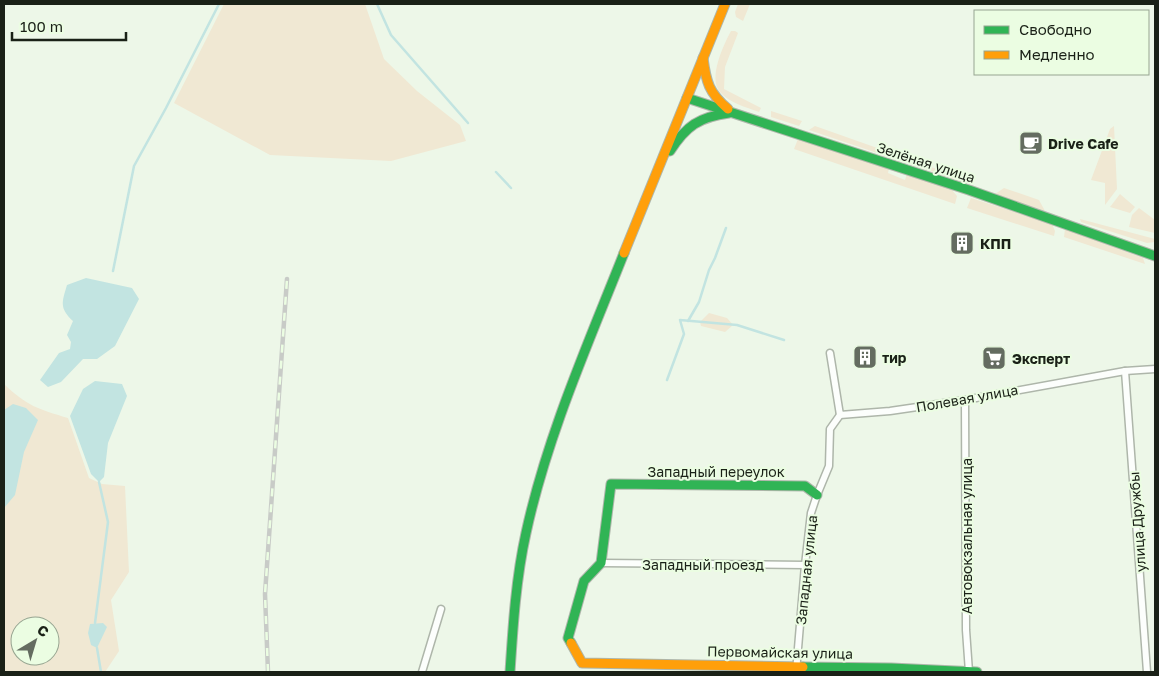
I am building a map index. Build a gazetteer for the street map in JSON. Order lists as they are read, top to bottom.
{
  "streets": {
    "main road": ["Зелёная улица", "Западный переулок", "Первомайская улица"],
    "street": [
      "Полевая улица",
      "улица Дружбы",
      "Автовокзальная улица",
      "Западный проезд",
      "Западная улица"
    ]
  },
  "crossings": [
    ["Полевая улица", "улица Дружбы"],
    ["Полевая улица", "Автовокзальная улица"],
    ["Полевая улица", "Западная улица"],
    ["Западный переулок", "Западный проезд"],
    ["Западный переулок", "Западная улица"],
    ["Западный переулок", "Первомайская улица"],
    ["Автовокзальная улица", "Первомайская улица"],
    ["Западный проезд", "Западная улица"],
    ["Западный проезд", "Первомайская улица"],
    ["Западная улица", "Первомайская улица"]
  ],
  "places": {
    "cafe": ["Drive Cafe"],
    "building": ["КПП", "тир"],
    "supermarket": ["Эксперт"]
  },
  "legend": ["Свободно", "Медленно"],
  "scale_bar": "100 m",
  "north": "top right"
}
